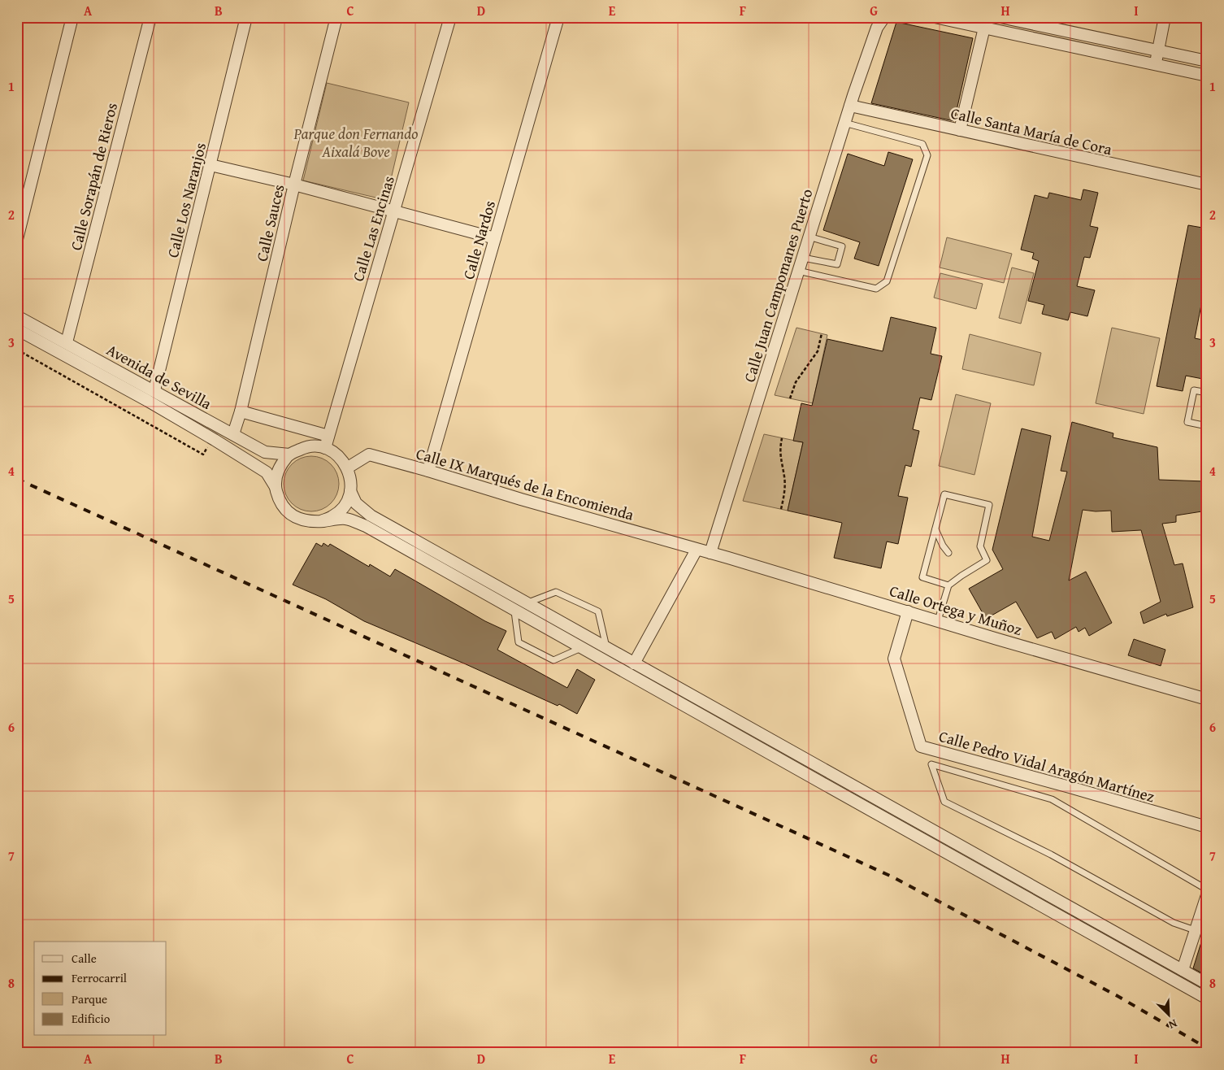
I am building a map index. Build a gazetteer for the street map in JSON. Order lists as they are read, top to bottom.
{
  "streets": {
    "street": [
      "Calle Santa María de Cora",
      "Calle Sorapán de Rieros",
      "Calle Los Naranjos",
      "Calle Sauces",
      "Calle Las Encinas",
      "Calle Nardos",
      "Calle Juan Campomanes Puerto",
      "Avenida de Sevilla",
      "Calle IX Marqués de la Encomienda",
      "Calle Ortega y Muñoz",
      "Calle Pedro Vidal Aragón Martínez"
    ]
  },
  "crossings": [
    ["Calle Santa María de Cora", "Calle Juan Campomanes Puerto"],
    ["Calle Sorapán de Rieros", "Avenida de Sevilla"],
    ["Calle Los Naranjos", "Avenida de Sevilla"],
    ["Calle Sauces", "Avenida de Sevilla"],
    ["Calle Las Encinas", "Avenida de Sevilla"],
    ["Calle Las Encinas", "Calle IX Marqués de la Encomienda"],
    ["Calle Nardos", "Calle IX Marqués de la Encomienda"],
    ["Calle Juan Campomanes Puerto", "Calle Ortega y Muñoz"],
    ["Avenida de Sevilla", "Calle IX Marqués de la Encomienda"],
    ["Calle IX Marqués de la Encomienda", "Calle Ortega y Muñoz"],
    ["Calle Ortega y Muñoz", "Calle Pedro Vidal Aragón Martínez"]
  ],
  "parks": ["Parque don Fernando Aixalá Bove"],
  "legend": [
    "Calle",
    "Ferrocarril",
    "Parque",
    "Edificio"
  ],
  "north": "bottom right",
  "grid": {
    "columns": [
      "A",
      "B",
      "C",
      "D",
      "E",
      "F",
      "G",
      "H",
      "I"
    ],
    "rows": [
      "1",
      "2",
      "3",
      "4",
      "5",
      "6",
      "7",
      "8"
    ]
  }
}
